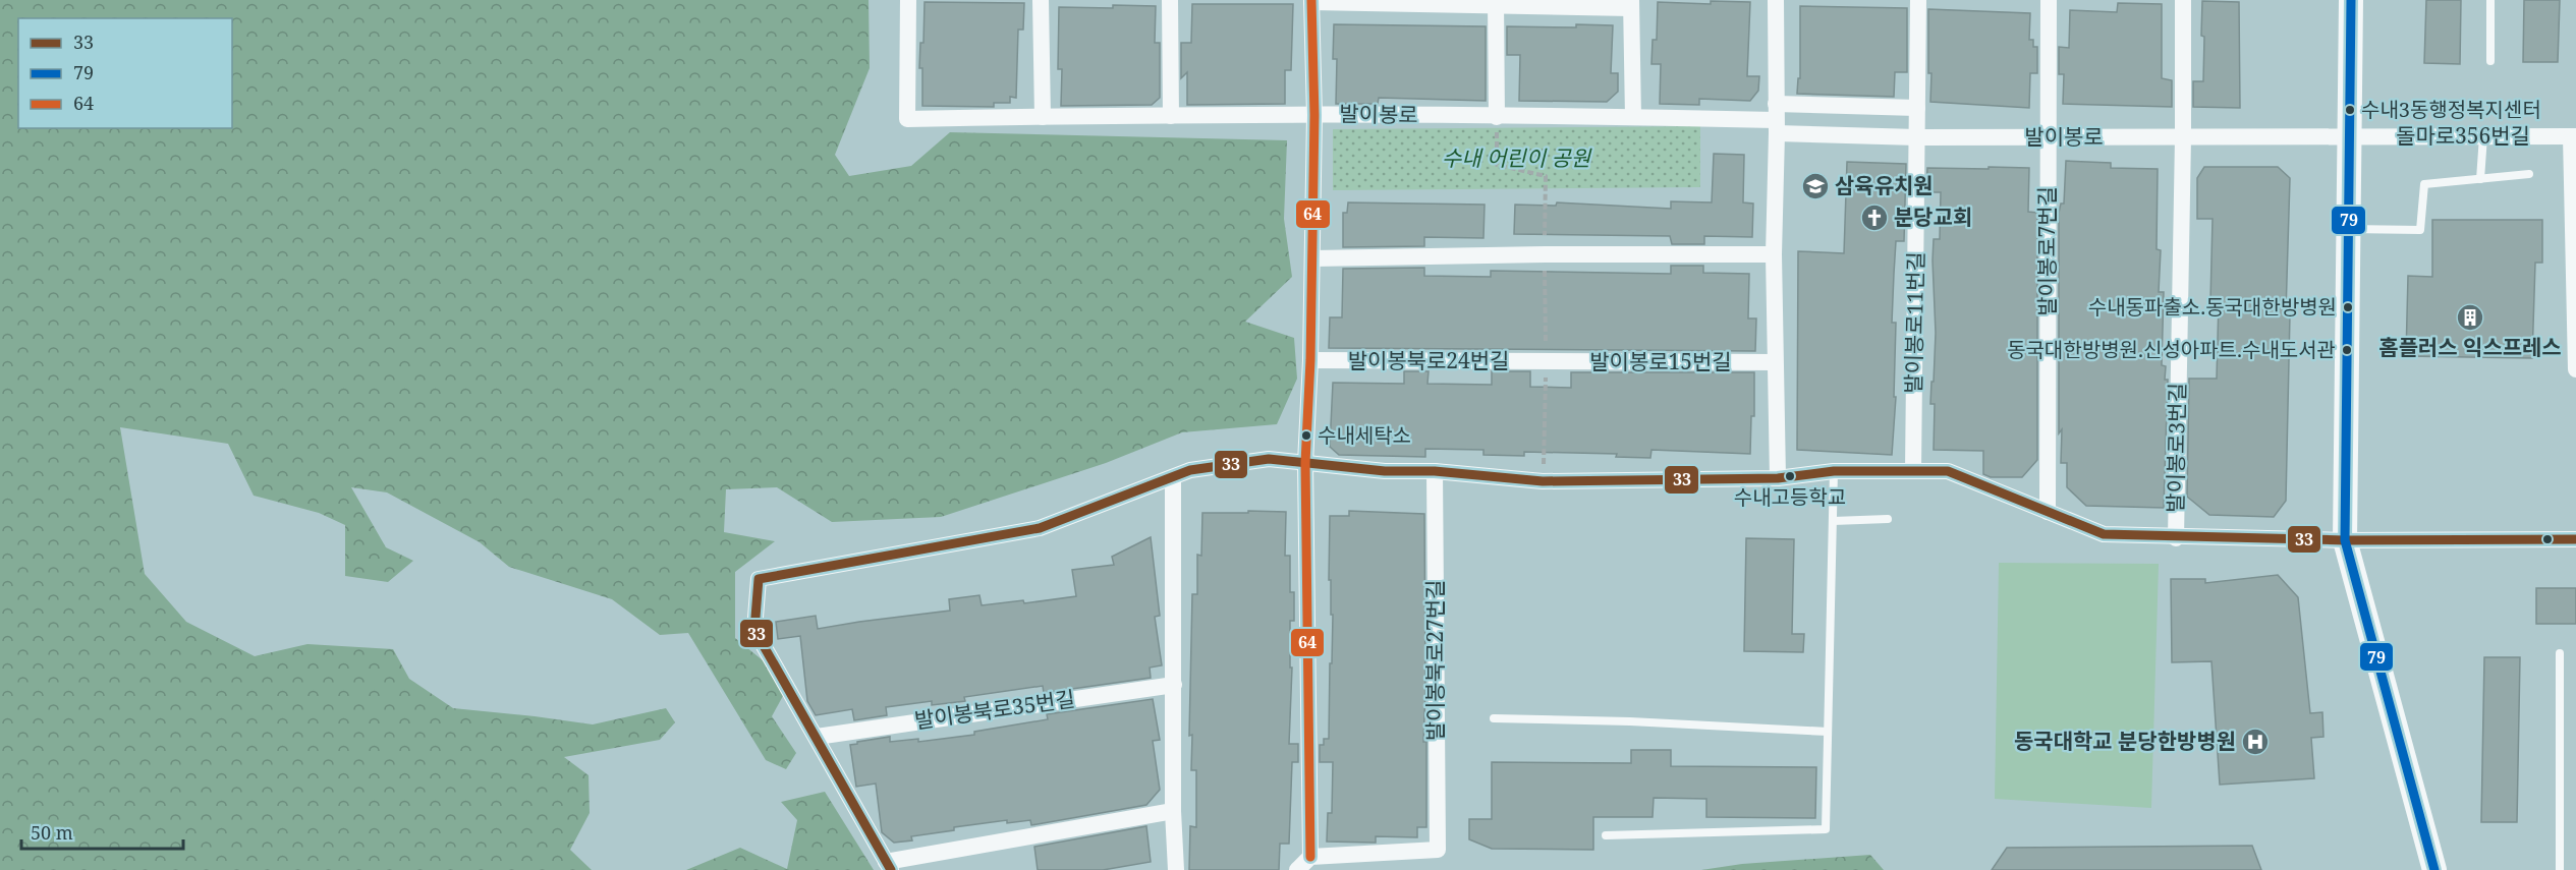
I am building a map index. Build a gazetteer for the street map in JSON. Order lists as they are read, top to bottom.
{
  "streets": {
    "street": [
      "발이봉로",
      "돌마로356번길",
      "발이봉로7번길",
      "발이봉로11번길",
      "발이봉북로24번길",
      "발이봉로15번길",
      "발이봉로3번길",
      "발이봉북로27번길",
      "발이봉북로35번길"
    ]
  },
  "crossings": [
    ["발이봉로", "돌마로356번길"],
    ["발이봉로", "발이봉로7번길"],
    ["발이봉로", "발이봉로11번길"],
    ["발이봉로", "발이봉로3번길"],
    ["발이봉북로24번길", "발이봉로15번길"]
  ],
  "parks": ["수내 어린이 공원"],
  "places": {
    "other": [
      "수내3동행정복지센터",
      "수내동파출소.동국대한방병원",
      "동국대한방병원.신성아파트.수내도서관",
      "수내세탁소",
      "수내고등학교"
    ],
    "school or university": ["삼육유치원"],
    "church": ["분당교회"],
    "building": ["홈플러스 익스프레스"],
    "hospital": ["동국대학교 분당한방병원"]
  },
  "lines": ["transit line 79", "transit line 64", "transit line 33"],
  "legend": ["33", "79", "64"],
  "scale_bar": "50 m"
}
